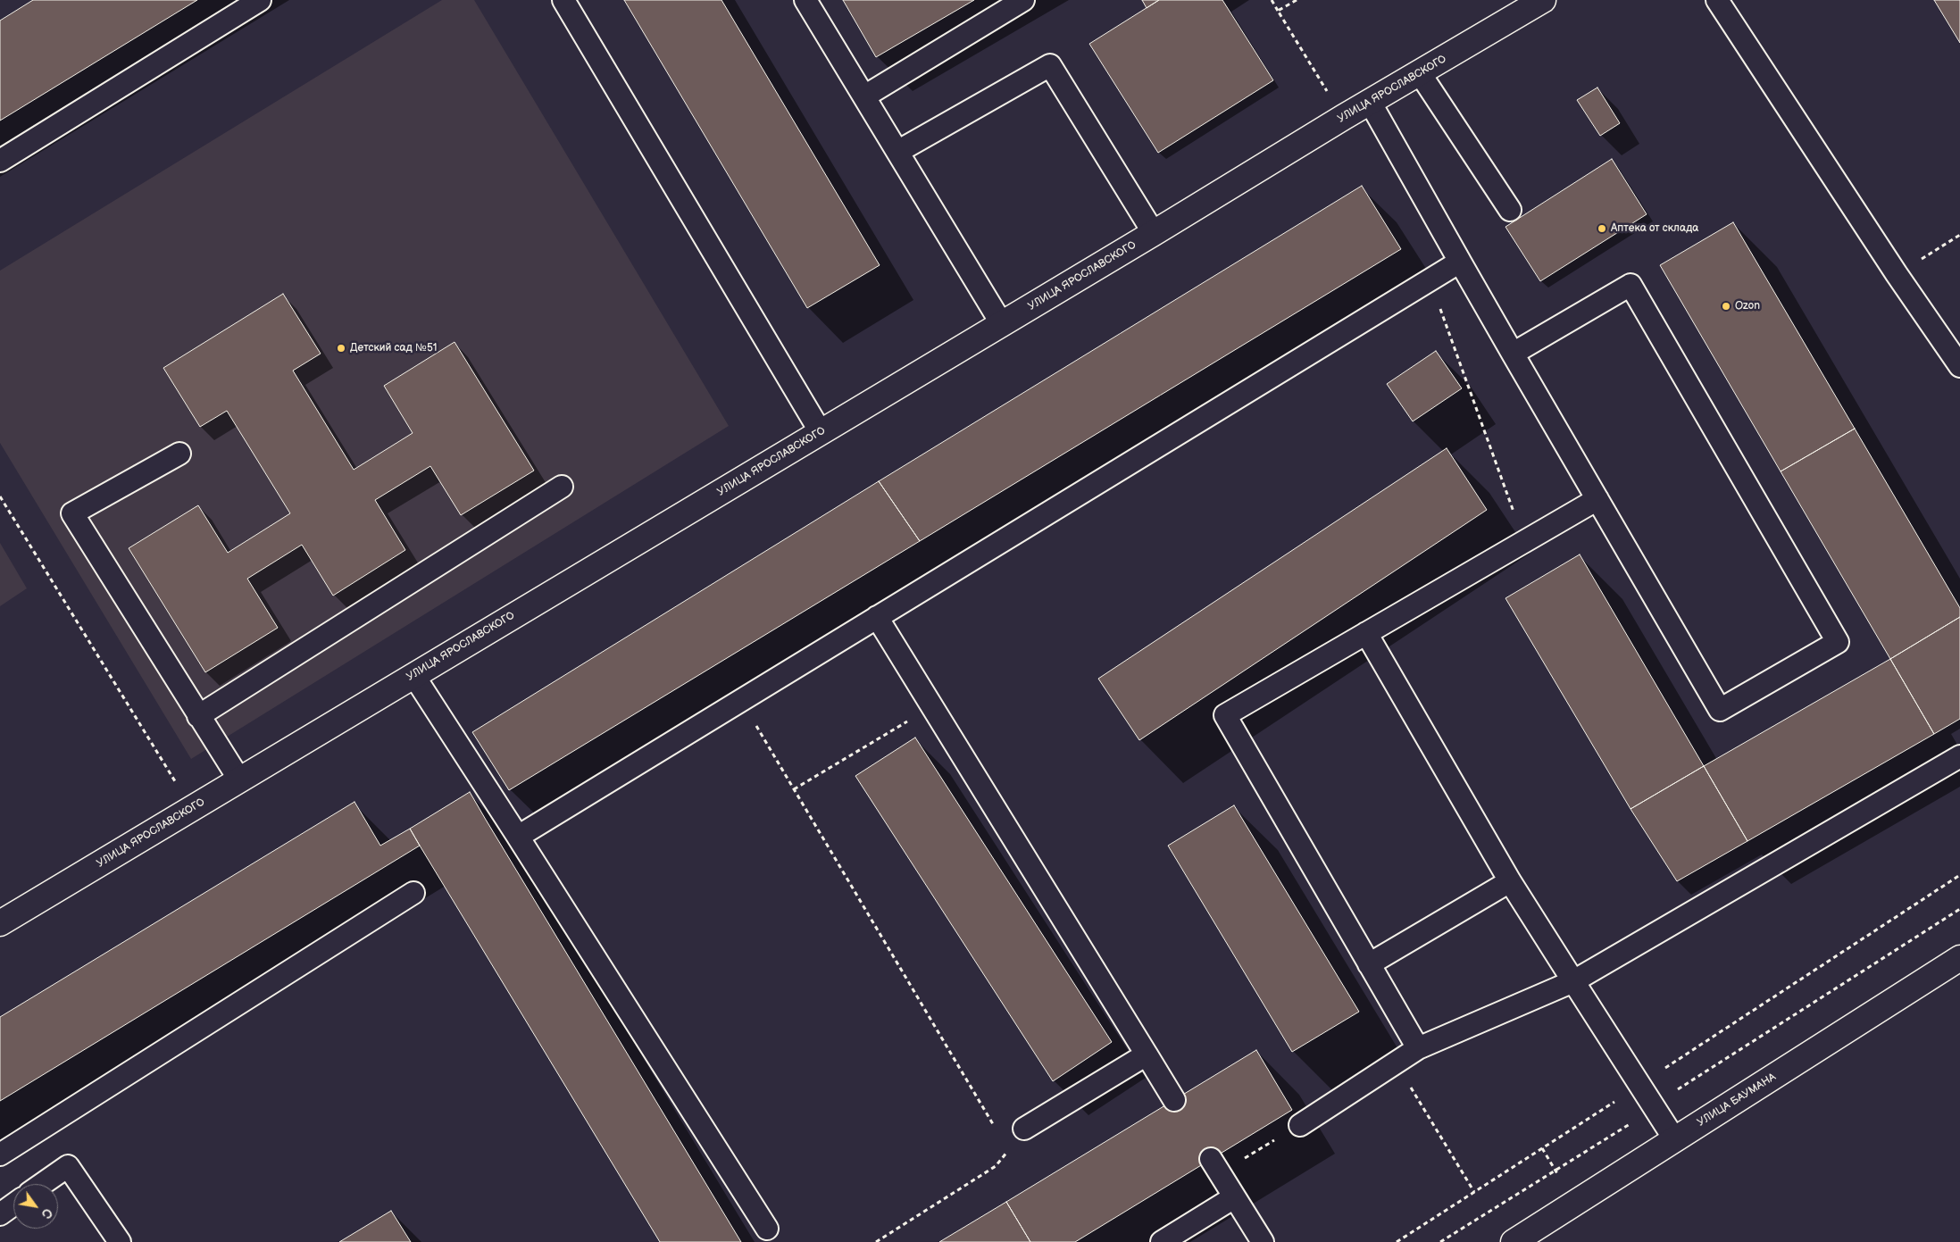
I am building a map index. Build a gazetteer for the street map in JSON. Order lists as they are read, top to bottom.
{
  "streets": {
    "street": ["УЛИЦА ЯРОСЛАВСКОГО", "УЛИЦА БАУМАНА"]
  },
  "places": ["Аптека от склада", "Ozon", "Детский сад №51"],
  "north": "bottom right"
}
